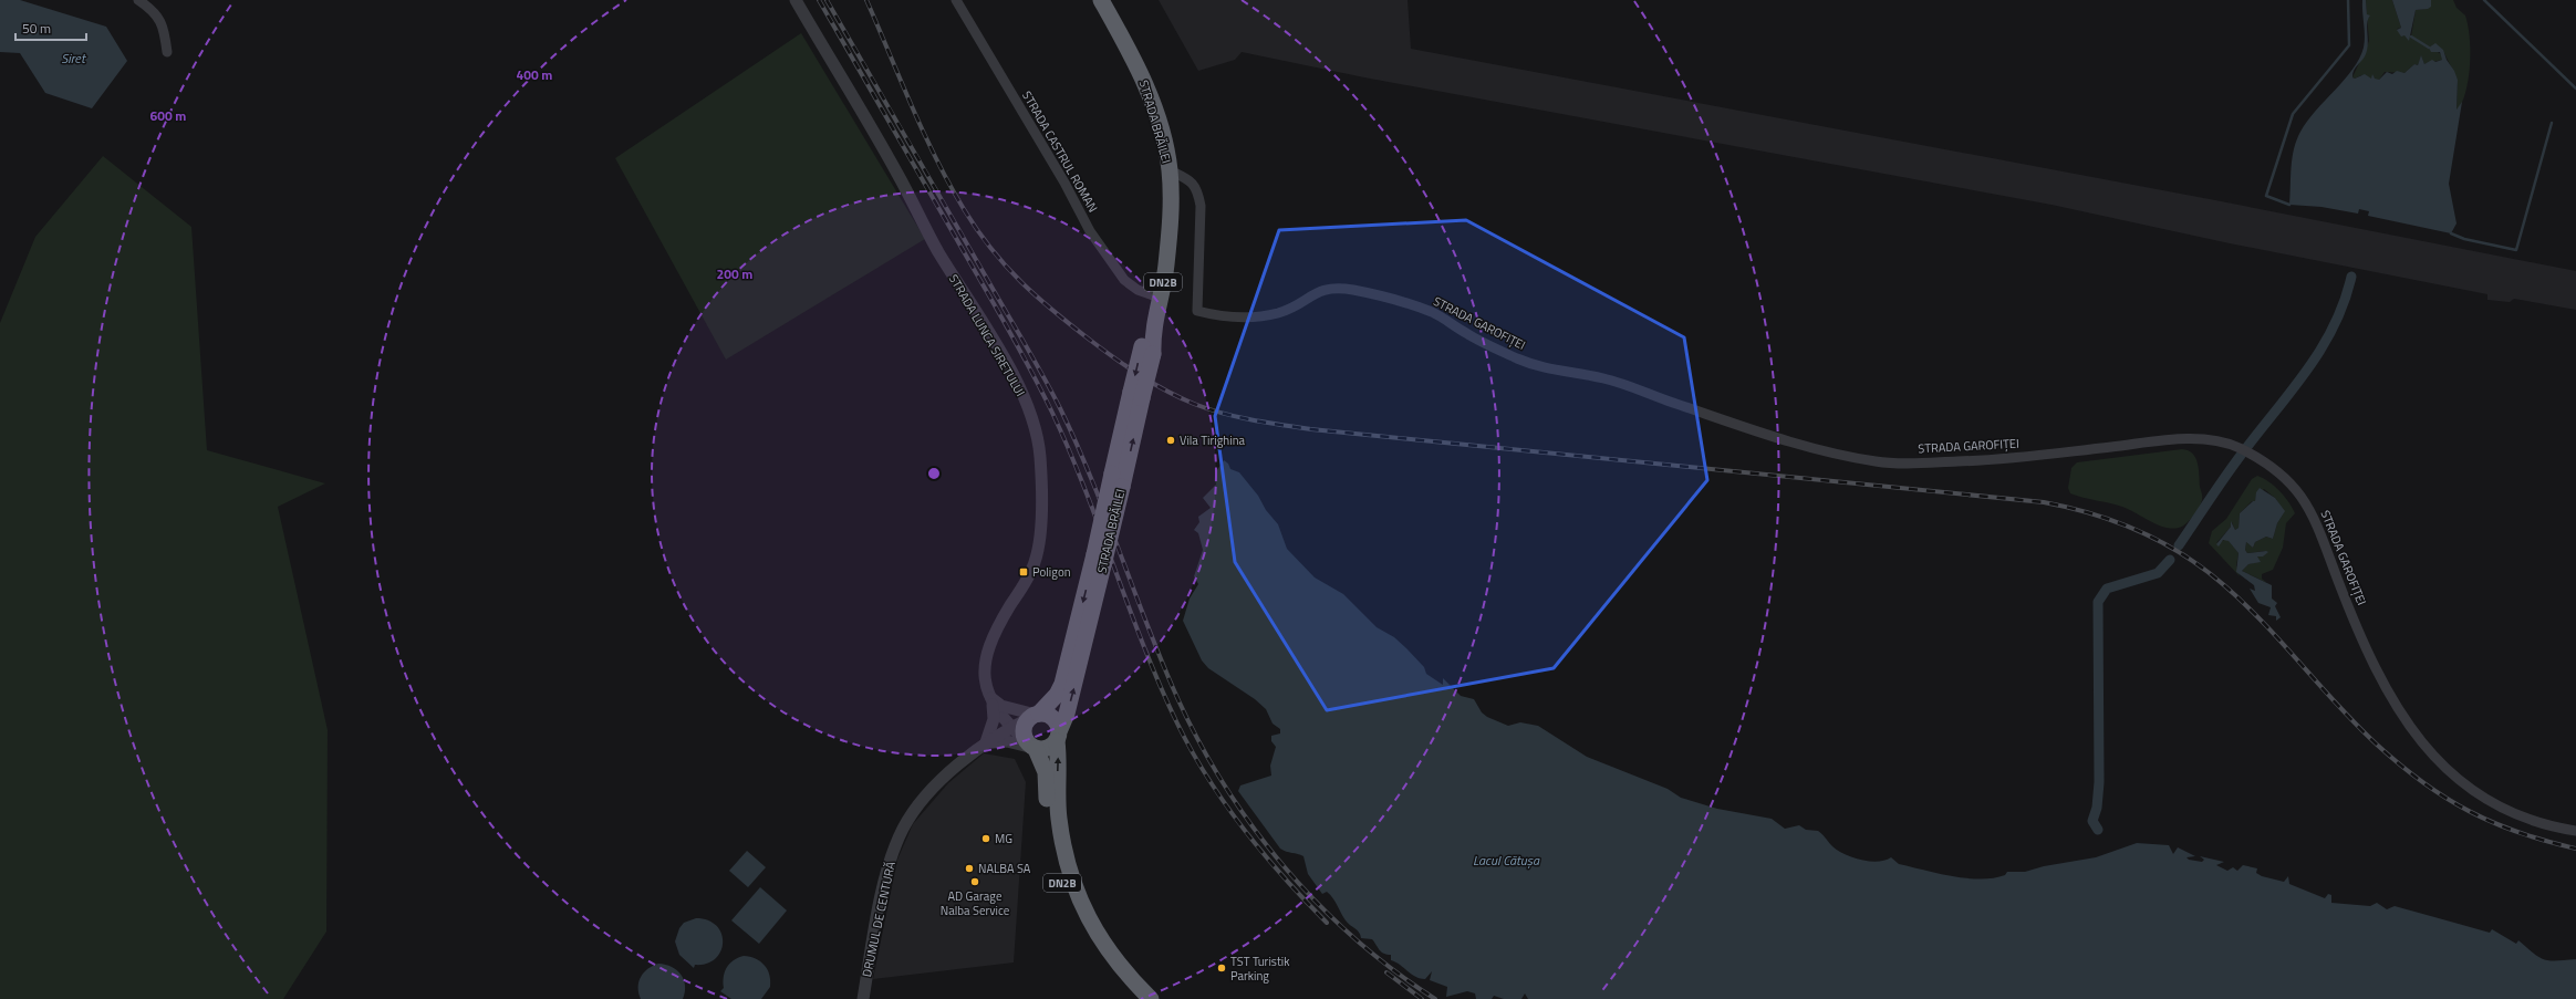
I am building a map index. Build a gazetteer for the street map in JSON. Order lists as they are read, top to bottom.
{
  "streets": {
    "highway": ["STRADA BRĂILEI", "DN2B"],
    "street": [
      "STRADA CASTRUL ROMAN",
      "STRADA GAROFIȚEI",
      "STRADA LUNCA SIRETULUI",
      "DRUMUL DE CENTURĂ"
    ]
  },
  "crossings": [
    ["STRADA BRĂILEI", "STRADA CASTRUL ROMAN"],
    ["STRADA BRĂILEI", "DN2B"],
    ["STRADA BRĂILEI", "STRADA GAROFIȚEI"],
    ["STRADA BRĂILEI", "STRADA LUNCA SIRETULUI"],
    ["STRADA BRĂILEI", "DRUMUL DE CENTURĂ"],
    ["DN2B", "STRADA LUNCA SIRETULUI"],
    ["DN2B", "DRUMUL DE CENTURĂ"],
    ["STRADA LUNCA SIRETULUI", "DRUMUL DE CENTURĂ"]
  ],
  "water": ["Siret", "Lacul Cătușa"],
  "places": {
    "other": [
      "Vila Tirighina",
      "MG",
      "NALBA SA",
      "AD Garage Nalba Service",
      "TST Turistik Parking"
    ],
    "transit": ["Poligon"]
  },
  "scale_bar": "50 m",
  "rings": ["400 m", "600 m", "200 m"]
}
